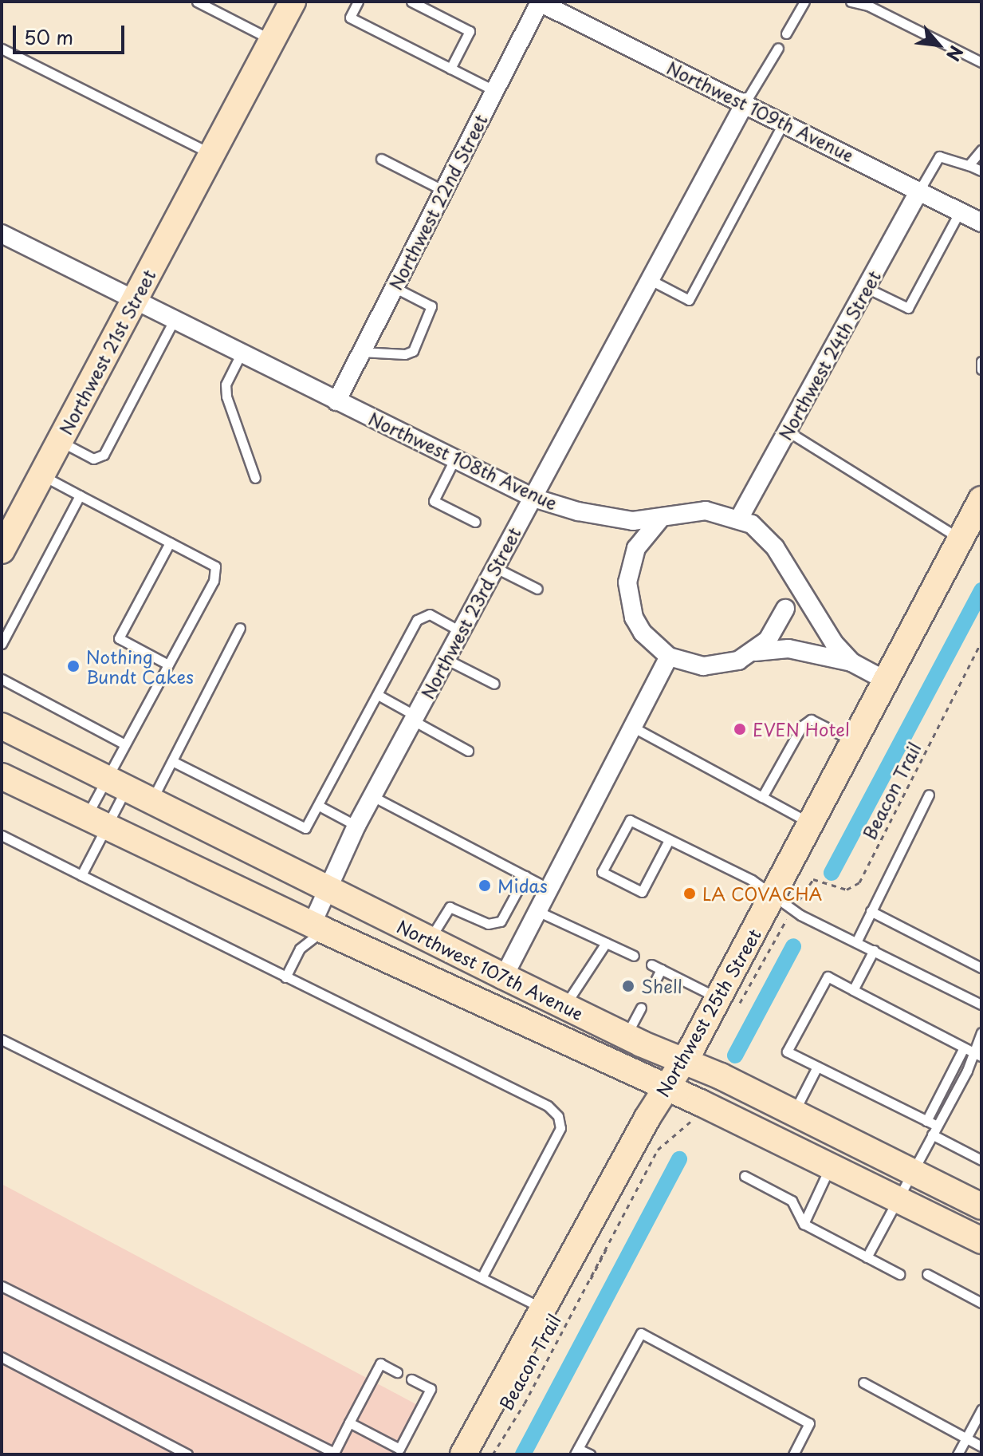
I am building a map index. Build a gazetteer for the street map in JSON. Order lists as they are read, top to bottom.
{
  "streets": {
    "main road": ["Northwest 21st Street", "Northwest 107th Avenue", "Northwest 25th Street"],
    "street": [
      "Northwest 109th Avenue",
      "Northwest 22nd Street",
      "Northwest 24th Street",
      "Northwest 108th Avenue",
      "Northwest 23rd Street"
    ],
    "path": ["Beacon Trail"]
  },
  "crossings": [
    ["Northwest 109th Avenue", "Northwest 22nd Street"],
    ["Northwest 109th Avenue", "Northwest 24th Street"],
    ["Northwest 109th Avenue", "Northwest 23rd Street"],
    ["Northwest 22nd Street", "Northwest 108th Avenue"],
    ["Northwest 21st Street", "Northwest 108th Avenue"],
    ["Northwest 24th Street", "Northwest 108th Avenue"],
    ["Northwest 108th Avenue", "Northwest 23rd Street"],
    ["Northwest 108th Avenue", "Northwest 25th Street"],
    ["Northwest 23rd Street", "Northwest 107th Avenue"],
    ["Northwest 107th Avenue", "Northwest 25th Street"]
  ],
  "places": [
    "Nothing Bundt Cakes",
    "EVEN Hotel",
    "Midas",
    "LA COVACHA",
    "Shell"
  ],
  "scale_bar": "50 m",
  "north": "bottom right"
}
